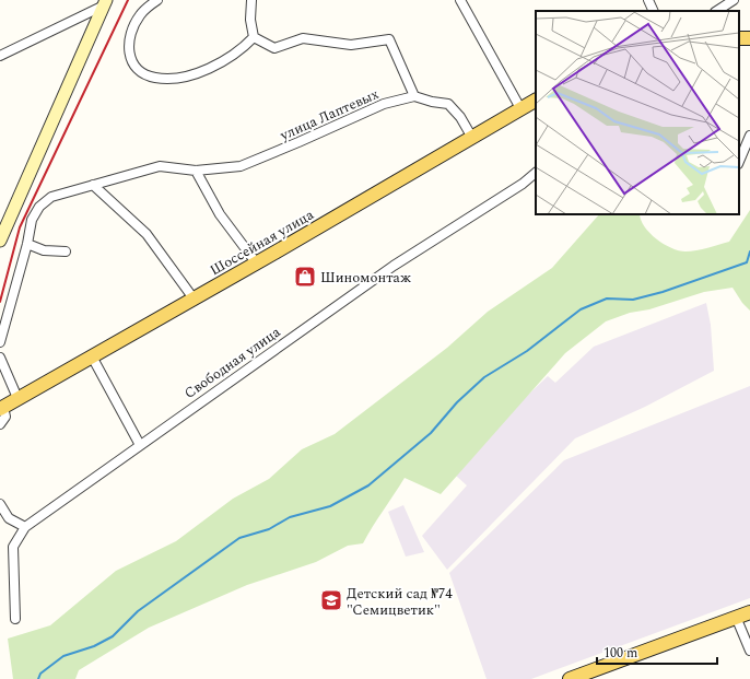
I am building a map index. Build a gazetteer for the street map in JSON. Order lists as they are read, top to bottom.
{
  "streets": {
    "main road": ["Шоссейная улица"],
    "street": ["улица Лаптевых", "Свободная улица"]
  },
  "places": {
    "shop": ["Шиномонтаж"],
    "school or university": ["Детский сад №74 \"Семицветик\""]
  },
  "scale_bar": "100 m"
}
